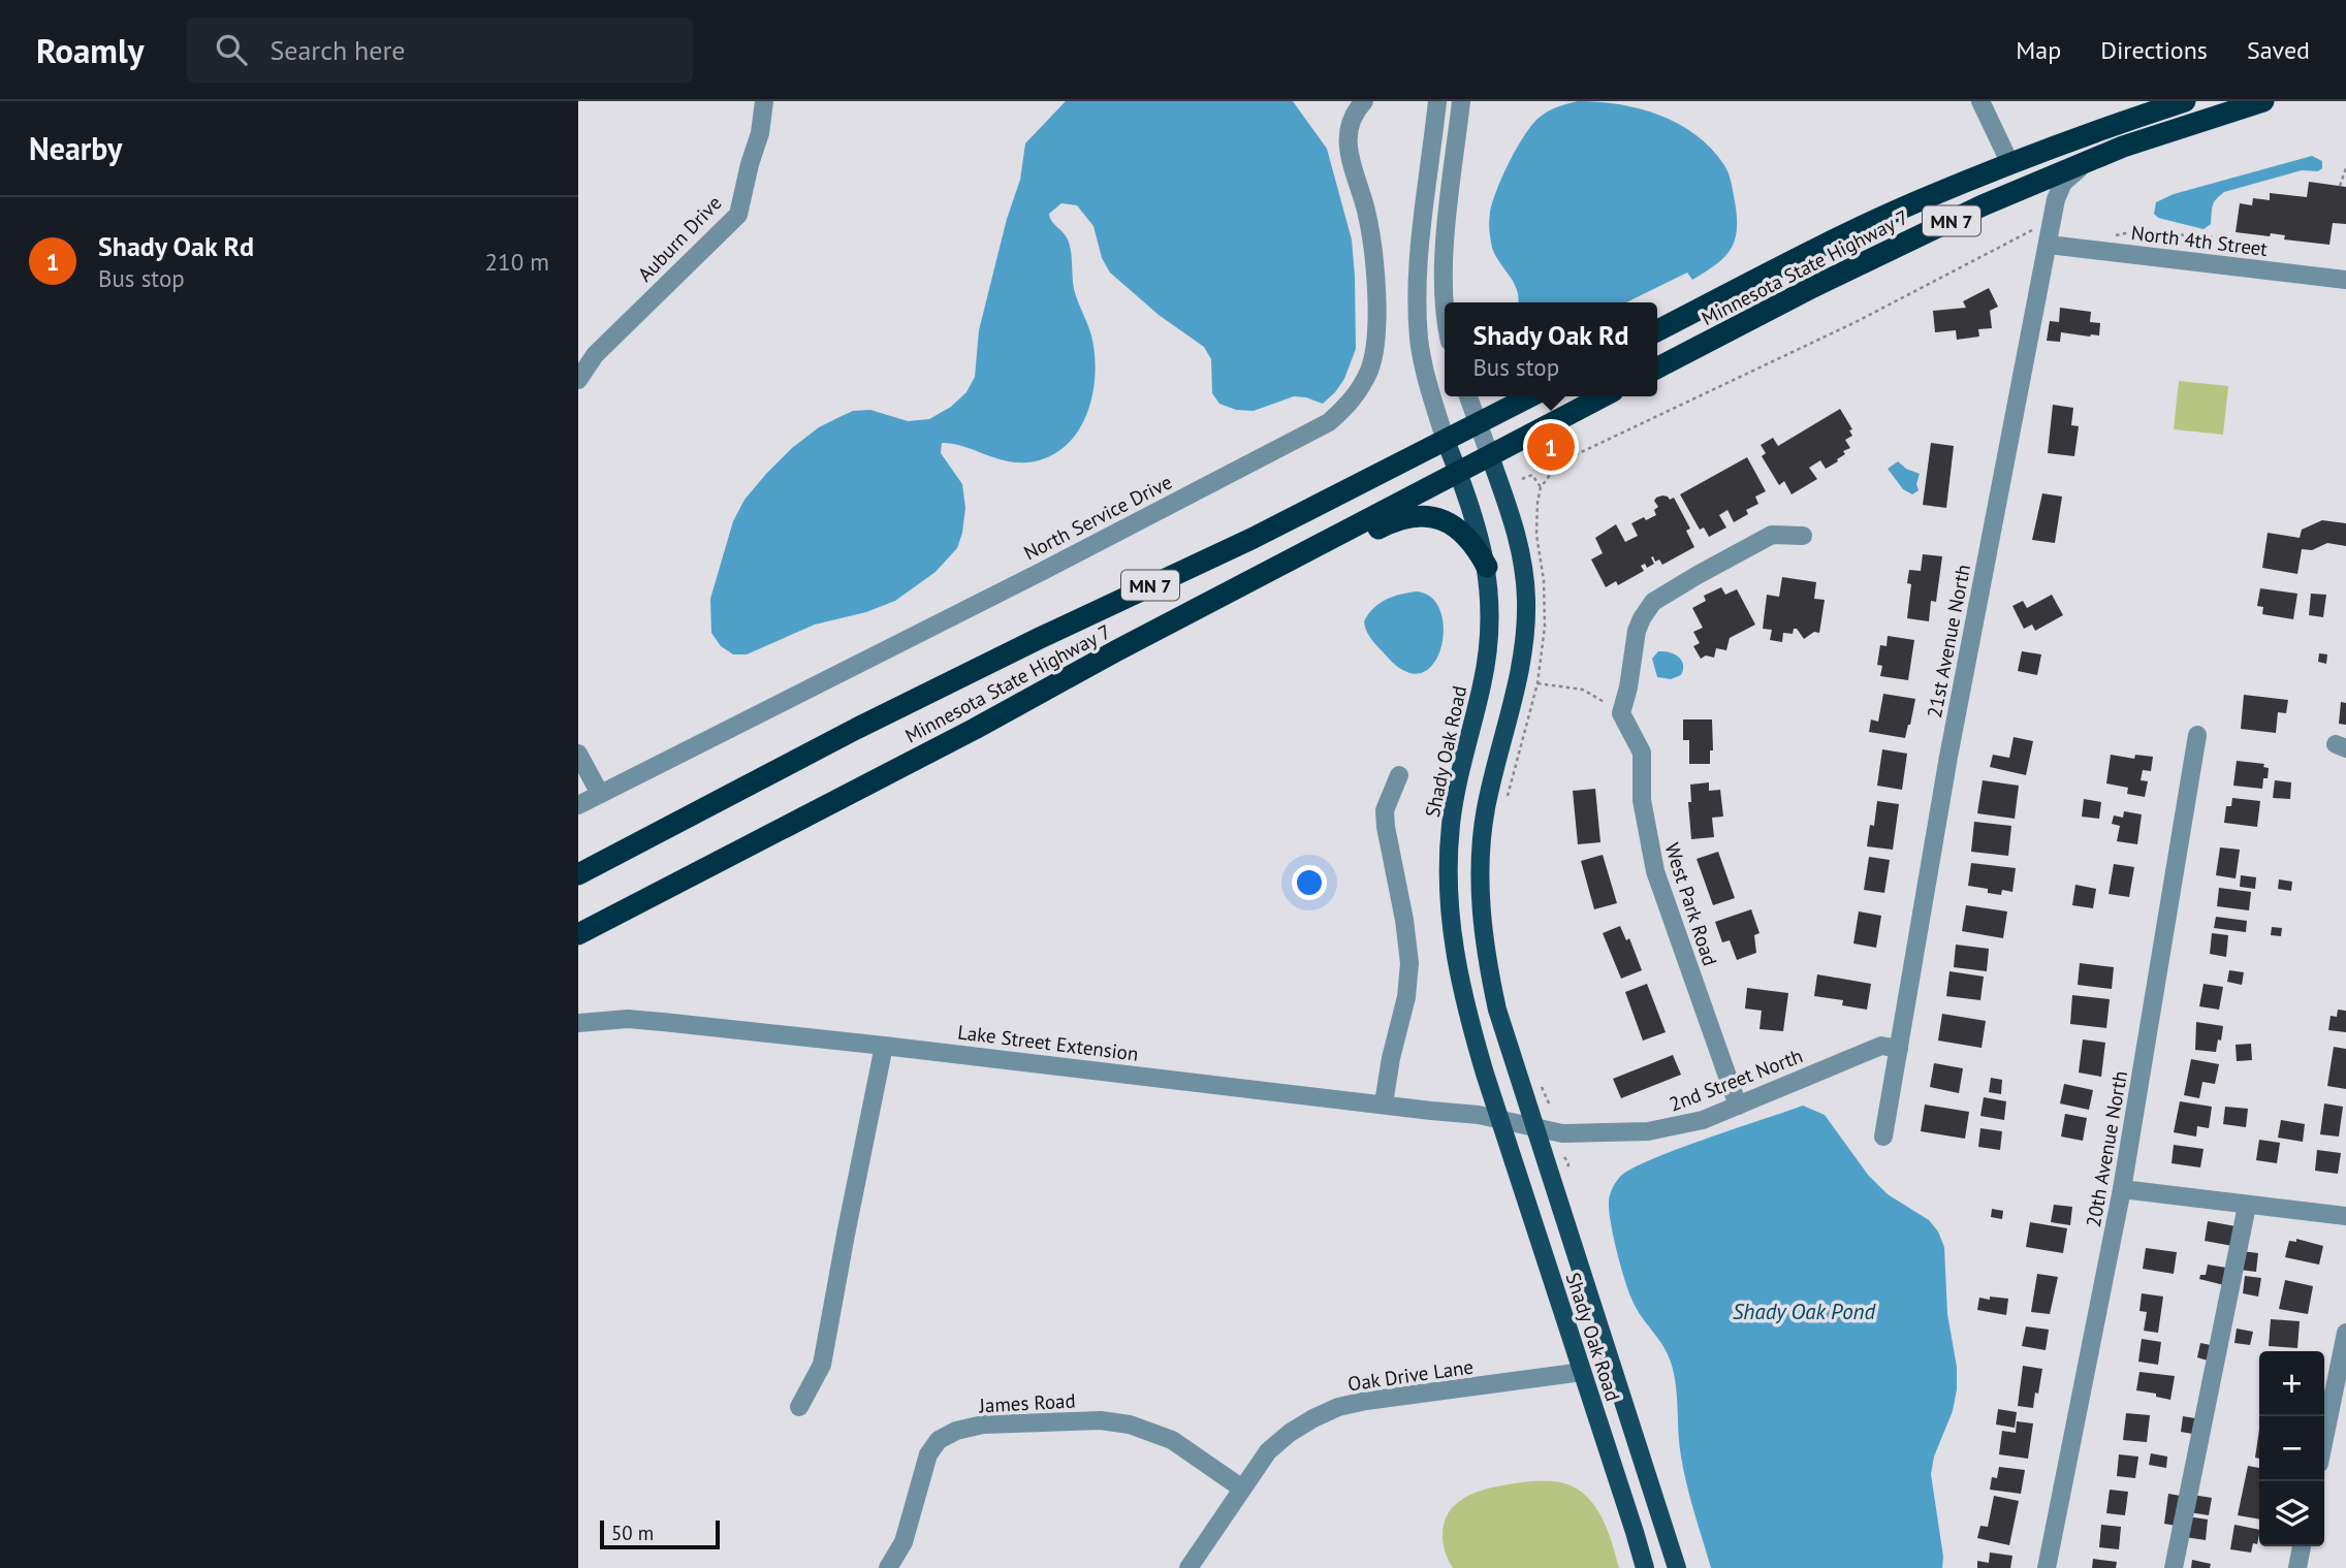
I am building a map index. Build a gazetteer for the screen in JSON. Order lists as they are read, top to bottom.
{
  "streets": {
    "highway": ["MN 7", "Minnesota State Highway 7"],
    "main road": ["Shady Oak Road"],
    "street": [
      "Auburn Drive",
      "North 4th Street",
      "North Service Drive",
      "21st Avenue North",
      "West Park Road",
      "Lake Street Extension",
      "2nd Street North",
      "20th Avenue North",
      "Oak Drive Lane",
      "James Road"
    ]
  },
  "crossings": [
    ["North 4th Street", "21st Avenue North"],
    ["Minnesota State Highway 7", "21st Avenue North"],
    ["Minnesota State Highway 7", "Shady Oak Road"],
    ["21st Avenue North", "2nd Street North"],
    ["Shady Oak Road", "Lake Street Extension"],
    ["Shady Oak Road", "2nd Street North"],
    ["Shady Oak Road", "Oak Drive Lane"],
    ["West Park Road", "2nd Street North"],
    ["Lake Street Extension", "2nd Street North"],
    ["Oak Drive Lane", "James Road"]
  ],
  "water": ["Shady Oak Pond"],
  "scale_bar": "50 m",
  "page": {
    "header": "Roamly",
    "search": "Search here",
    "nav": ["Map", "Directions", "Saved"],
    "heading": "Nearby",
    "list": [
      {
        "mark": "1",
        "name": "Shady Oak Rd",
        "note": "Bus stop",
        "value": "210 m"
      }
    ],
    "popup": ["Shady Oak Rd", "Bus stop"],
    "pins": "1",
    "map_buttons": ["+", "−"],
    "scale": "50 m"
  }
}
